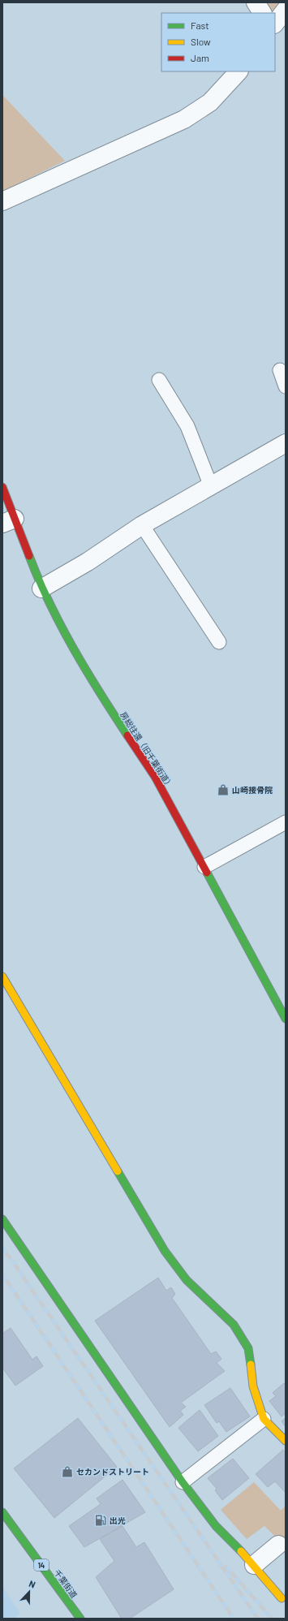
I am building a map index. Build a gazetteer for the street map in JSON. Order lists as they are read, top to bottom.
{
  "streets": {
    "main road": ["房総往還（旧千葉街道）", "14", "千葉街道"]
  },
  "places": {
    "shop": ["山崎接骨院", "セカンドストリート"],
    "fuel station": ["出光"]
  },
  "legend": ["Fast", "Slow", "Jam"],
  "north": "top"
}
